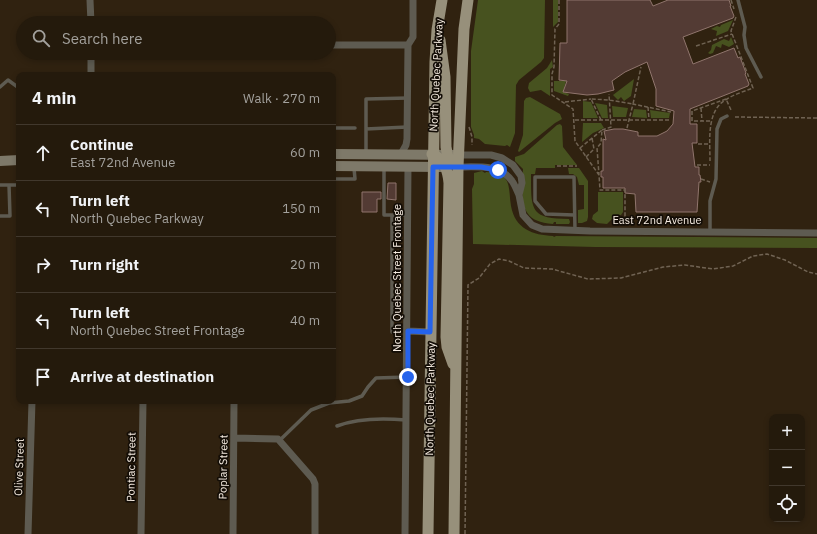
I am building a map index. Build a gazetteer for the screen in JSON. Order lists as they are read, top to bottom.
{
  "streets": {
    "main road": ["North Quebec Parkway", "East 72nd Avenue"],
    "street": [
      "North Quebec Street Frontage",
      "Olive Street",
      "Pontiac Street",
      "Poplar Street"
    ]
  },
  "crossings": [
    ["North Quebec Parkway", "East 72nd Avenue"],
    ["East 72nd Avenue", "North Quebec Street Frontage"]
  ],
  "page": {
    "search": "Search here",
    "heading": ["4 min", "Walk · 270 m"],
    "list": [
      ["Continue", "East 72nd Avenue", "60 m"],
      ["Turn left", "North Quebec Parkway", "150 m"],
      ["Turn right", "20 m"],
      ["Turn left", "North Quebec Street Frontage", "40 m"],
      "Arrive at destination"
    ],
    "map_buttons": ["+", "−"]
  }
}
